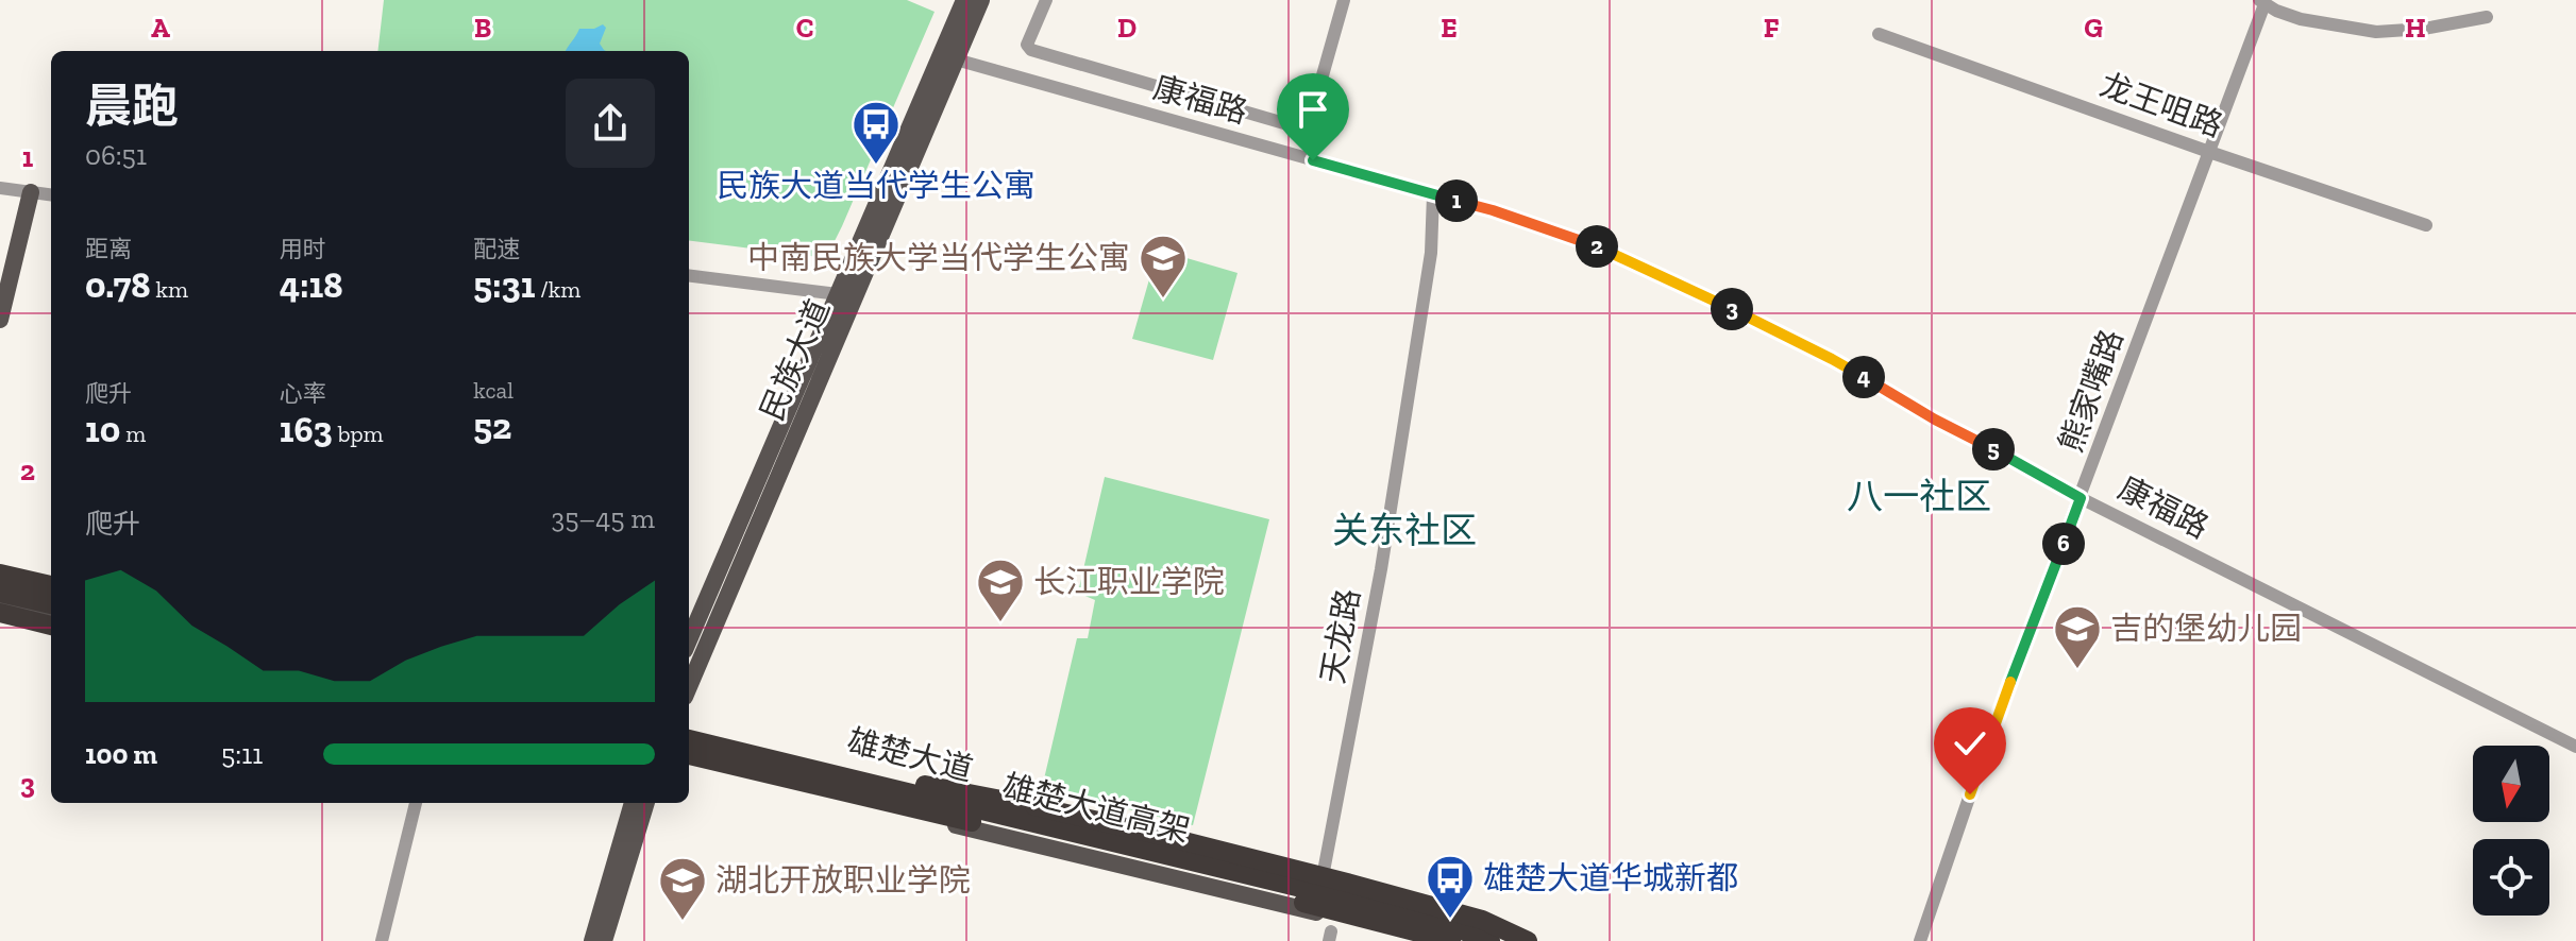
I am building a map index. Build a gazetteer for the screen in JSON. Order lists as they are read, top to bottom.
{
  "streets": {
    "highway": ["雄楚大道高架"],
    "main road": ["民族大道", "雄楚大道"],
    "street": [
      "康福路",
      "龙王咀路",
      "熊家嘴路",
      "天龙路"
    ]
  },
  "crossings": [
    ["康福路", "民族大道"],
    ["康福路", "熊家嘴路"],
    ["康福路", "天龙路"],
    ["龙王咀路", "熊家嘴路"],
    ["天龙路", "雄楚大道"]
  ],
  "districts": ["八一社区", "关东社区"],
  "places": {
    "bus stop": ["民族大道当代学生公寓", "雄楚大道华城新都"],
    "school or university": [
      "中南民族大学当代学生公寓",
      "长江职业学院",
      "吉的堡幼儿园",
      "湖北开放职业学院"
    ]
  },
  "north": "bottom",
  "page": {
    "heading": ["晨跑", "06:51"],
    "pins": [
      "1",
      "2",
      "3",
      "4",
      "5",
      "6"
    ],
    "stats": [
      ["距离", "0.78 km"],
      ["用时", "4:18"],
      ["配速", "5:31 /km"],
      ["爬升", "10 m"],
      ["心率", "163 bpm"],
      ["kcal", "52"]
    ],
    "chart": ["爬升", "35–45 m"],
    "list": [
      {
        "name": "100 m",
        "note": "5:11"
      }
    ]
  },
  "grid": {
    "columns": [
      "A",
      "B",
      "C",
      "D",
      "E",
      "F",
      "G",
      "H"
    ],
    "rows": ["1", "2", "3"]
  }
}
